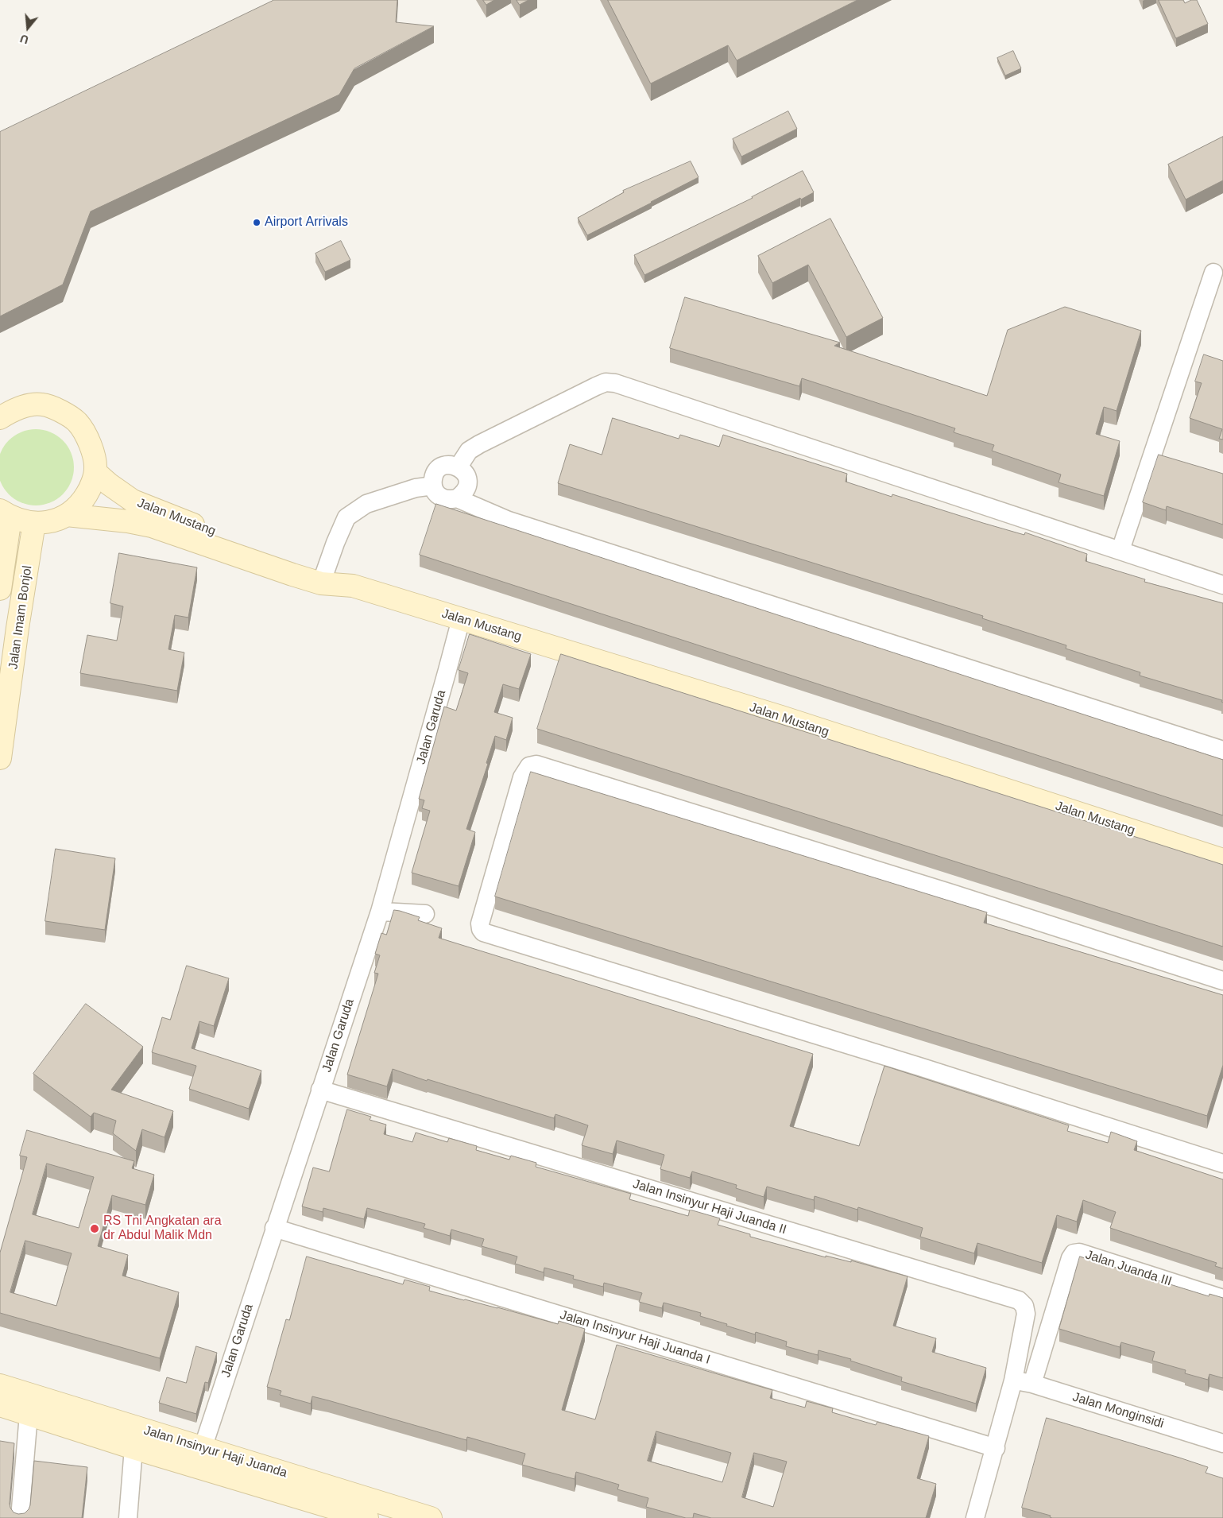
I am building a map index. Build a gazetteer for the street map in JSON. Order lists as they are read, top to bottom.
{
  "streets": {
    "main road": ["Jalan Mustang", "Jalan Imam Bonjol", "Jalan Insinyur Haji Juanda"],
    "street": [
      "Jalan Garuda",
      "Jalan Insinyur Haji Juanda II",
      "Jalan Juanda III",
      "Jalan Insinyur Haji Juanda I",
      "Jalan Monginsidi"
    ]
  },
  "crossings": [
    ["Jalan Mustang", "Jalan Garuda"],
    ["Jalan Garuda", "Jalan Insinyur Haji Juanda II"],
    ["Jalan Garuda", "Jalan Insinyur Haji Juanda I"],
    ["Jalan Garuda", "Jalan Insinyur Haji Juanda"],
    ["Jalan Insinyur Haji Juanda II", "Jalan Insinyur Haji Juanda I"],
    ["Jalan Insinyur Haji Juanda II", "Jalan Monginsidi"],
    ["Jalan Juanda III", "Jalan Monginsidi"]
  ],
  "places": ["Airport Arrivals", "RS Tni Angkatan ara dr Abdul Malik Mdn"],
  "north": "bottom"
}
